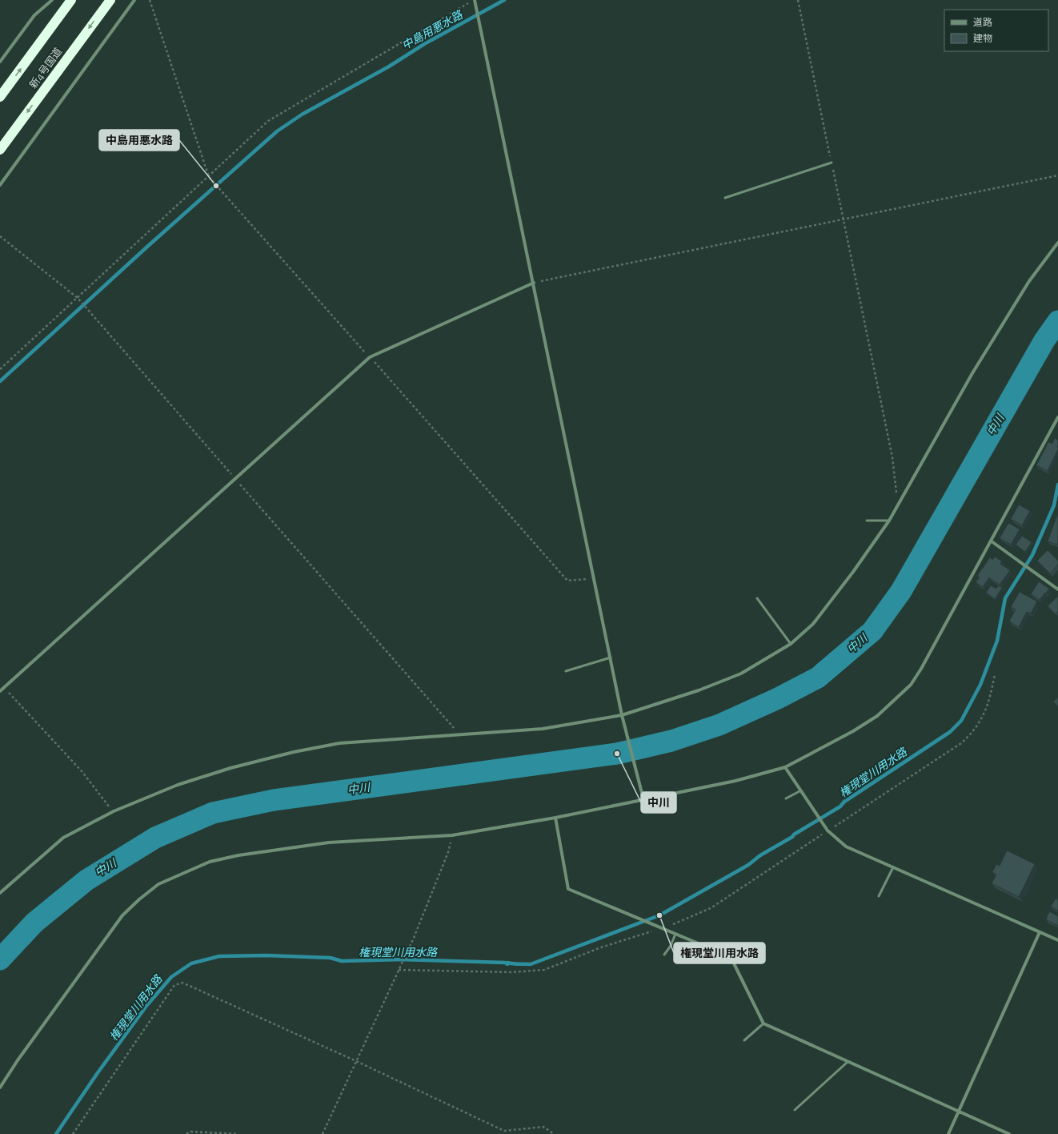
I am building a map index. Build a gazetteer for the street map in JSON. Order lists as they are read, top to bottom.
{
  "streets": {
    "highway": ["新4号国道"]
  },
  "water": ["中島用悪水路", "中川", "権現堂川用水路"],
  "places": ["中島用悪水路", "中川", "権現堂川用水路"],
  "legend": ["道路", "建物"]
}
